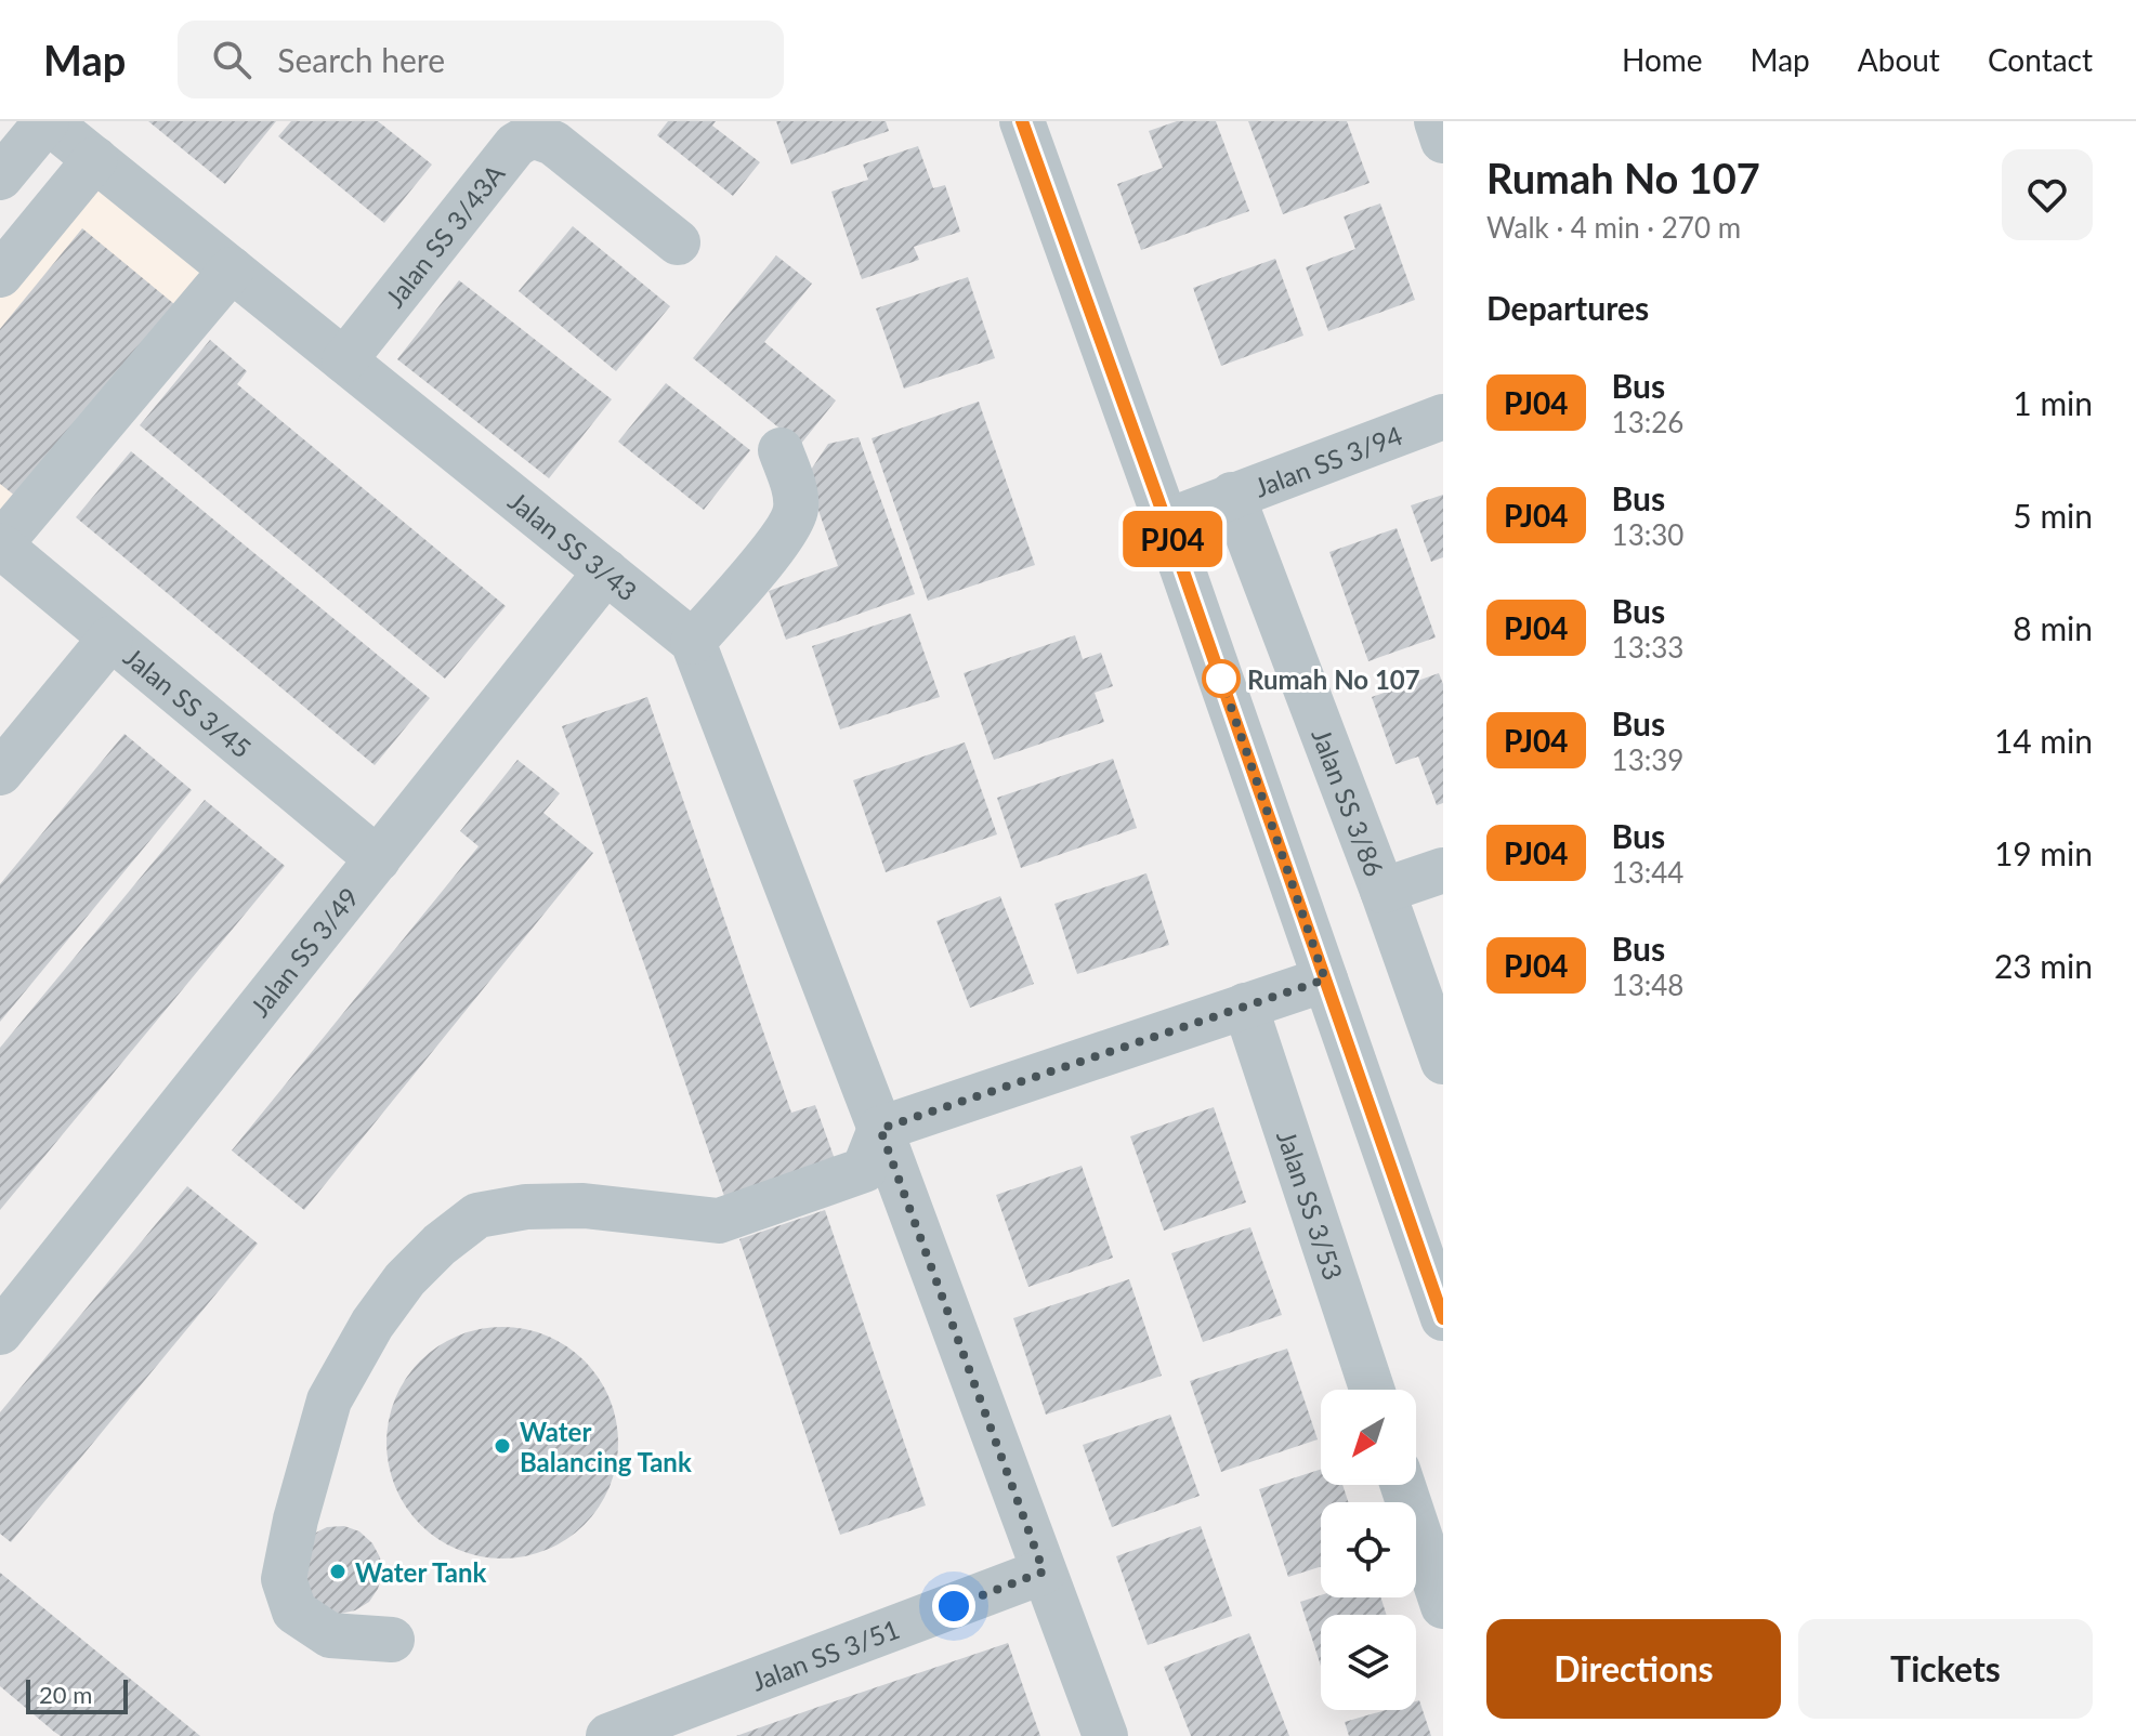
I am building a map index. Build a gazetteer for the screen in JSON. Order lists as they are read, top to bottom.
{
  "streets": {
    "street": [
      "Jalan SS 3/43A",
      "Jalan SS 3/94",
      "Jalan SS 3/43",
      "Jalan SS 3/45",
      "Jalan SS 3/86",
      "Jalan SS 3/49",
      "Jalan SS 3/53",
      "Jalan SS 3/51"
    ]
  },
  "crossings": [
    ["Jalan SS 3/43A", "Jalan SS 3/43"],
    ["Jalan SS 3/94", "Jalan SS 3/86"],
    ["Jalan SS 3/43", "Jalan SS 3/49"],
    ["Jalan SS 3/43", "Jalan SS 3/51"],
    ["Jalan SS 3/45", "Jalan SS 3/49"]
  ],
  "places": ["Rumah No 107", "Water Balancing Tank", "Water Tank"],
  "lines": ["bus line PJ04"],
  "scale_bar": "20 m",
  "north": "bottom left",
  "page": {
    "header": "Map",
    "search": "Search here",
    "nav": [
      "Home",
      "Map",
      "About",
      "Contact"
    ],
    "on_map": "PJ04",
    "heading": [
      ["Rumah No 107", "Walk · 4 min · 270 m"],
      "Departures"
    ],
    "list": [
      {
        "mark": "PJ04",
        "name": "Bus",
        "note": "13:26",
        "value": "1 min"
      },
      {
        "mark": "PJ04",
        "name": "Bus",
        "note": "13:30",
        "value": "5 min"
      },
      {
        "mark": "PJ04",
        "name": "Bus",
        "note": "13:33",
        "value": "8 min"
      },
      {
        "mark": "PJ04",
        "name": "Bus",
        "note": "13:39",
        "value": "14 min"
      },
      {
        "mark": "PJ04",
        "name": "Bus",
        "note": "13:44",
        "value": "19 min"
      },
      {
        "mark": "PJ04",
        "name": "Bus",
        "note": "13:48",
        "value": "23 min"
      }
    ],
    "buttons": ["Directions", "Tickets"],
    "scale": "20 m"
  }
}
